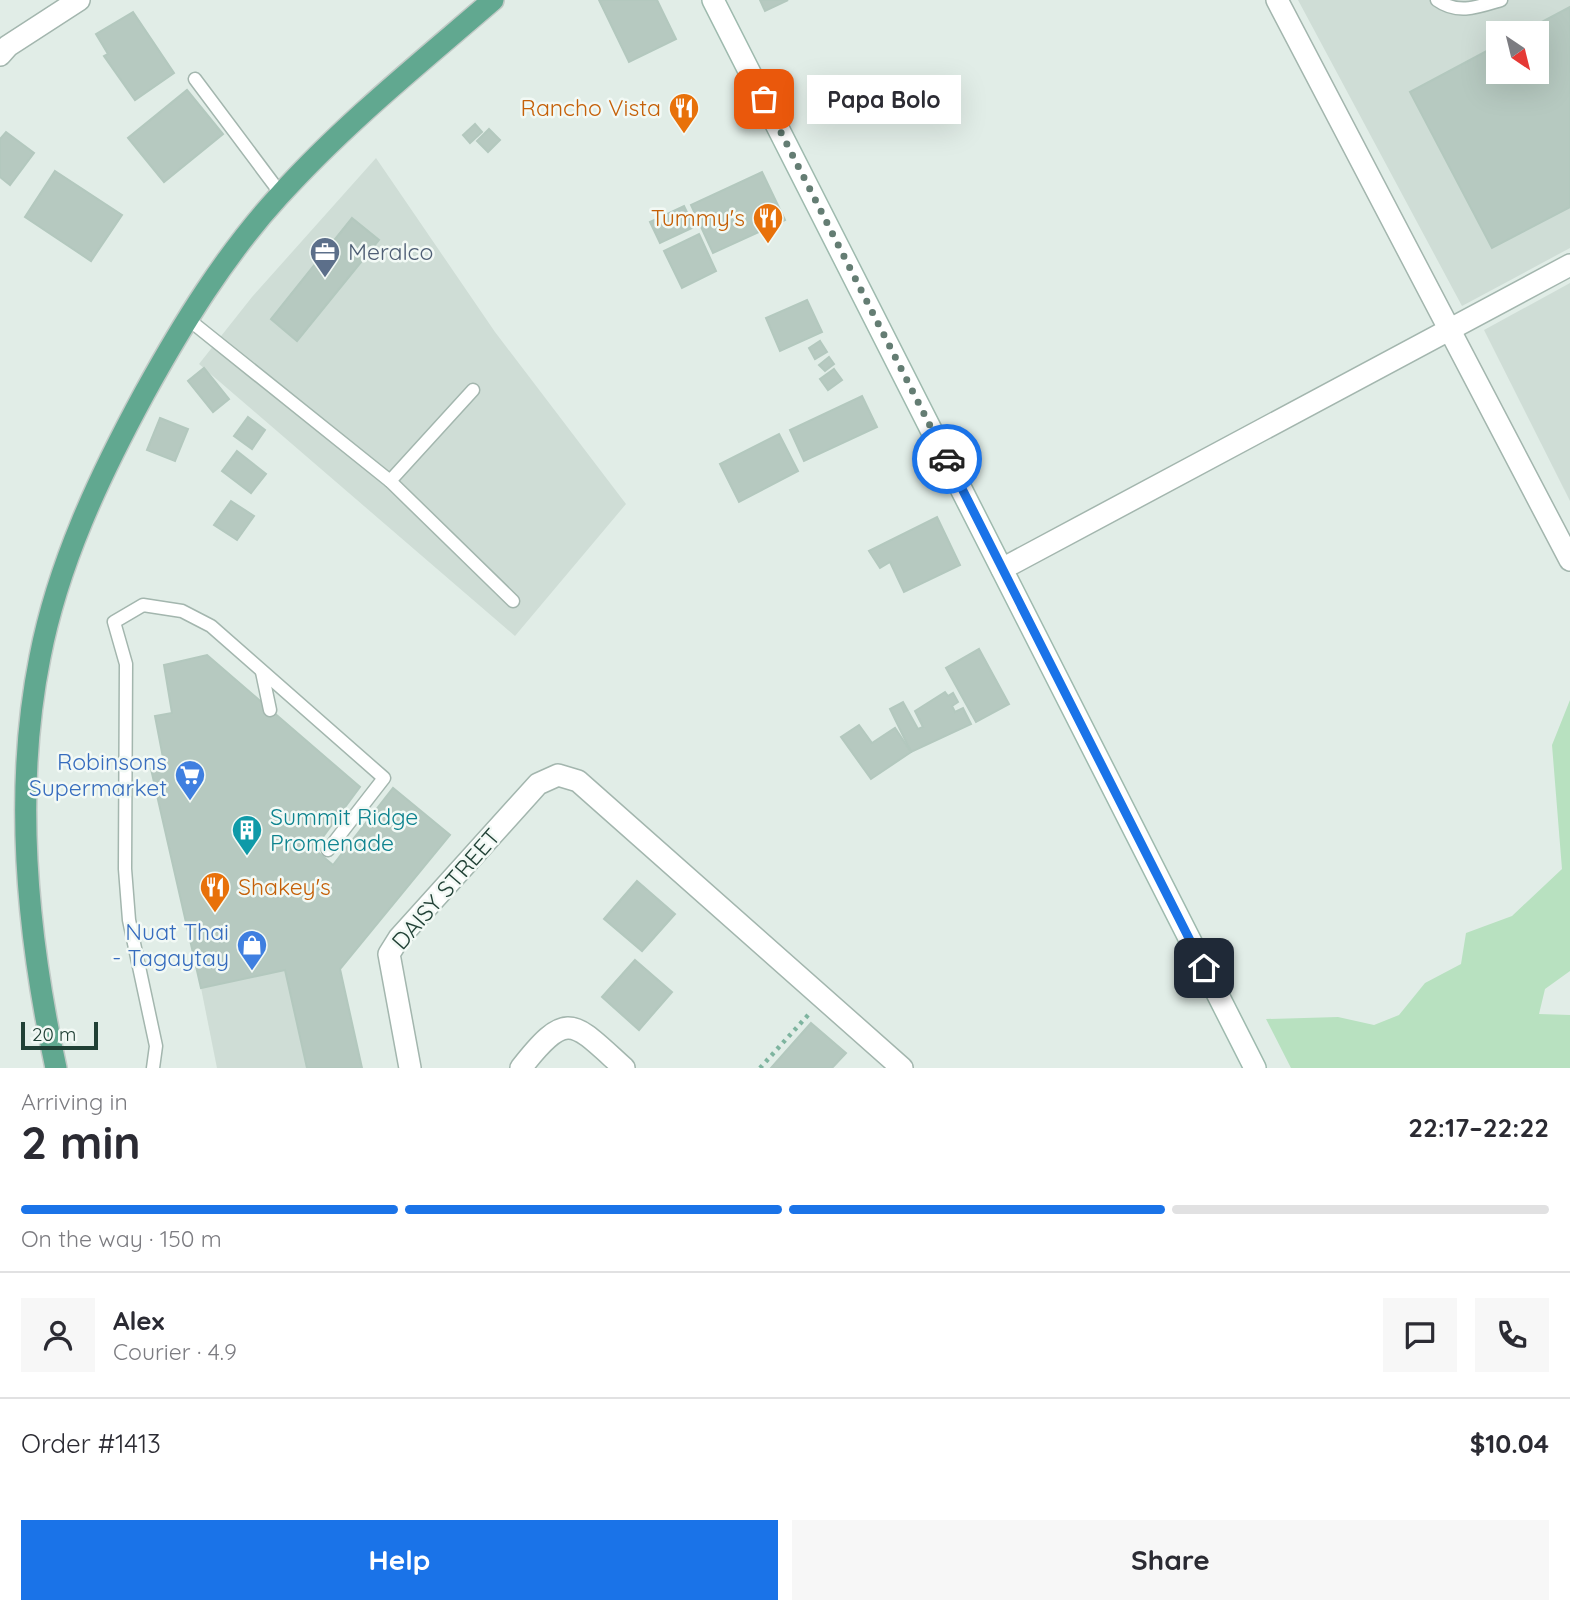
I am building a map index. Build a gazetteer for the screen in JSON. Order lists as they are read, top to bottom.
{
  "streets": {
    "street": ["DAISY STREET"]
  },
  "places": {
    "other": ["Papa Bolo"],
    "restaurant": ["Rancho Vista", "Tummy's", "Shakey's"],
    "office": ["Meralco"],
    "supermarket": ["Robinsons Supermarket"],
    "building": ["Summit Ridge Promenade"],
    "shop": ["Nuat Thai - Tagaytay"]
  },
  "scale_bar": "20 m",
  "north": "bottom right",
  "page": {
    "bubble": "Papa Bolo",
    "scale": "20 m",
    "heading": ["2 min", "Arriving in", "22:17–22:22"],
    "panel": [
      "Alex",
      "Courier · 4.9",
      "Order #1413",
      "$10.04"
    ],
    "bar": "On the way · 150 m",
    "buttons": ["Help", "Share"]
  }
}
